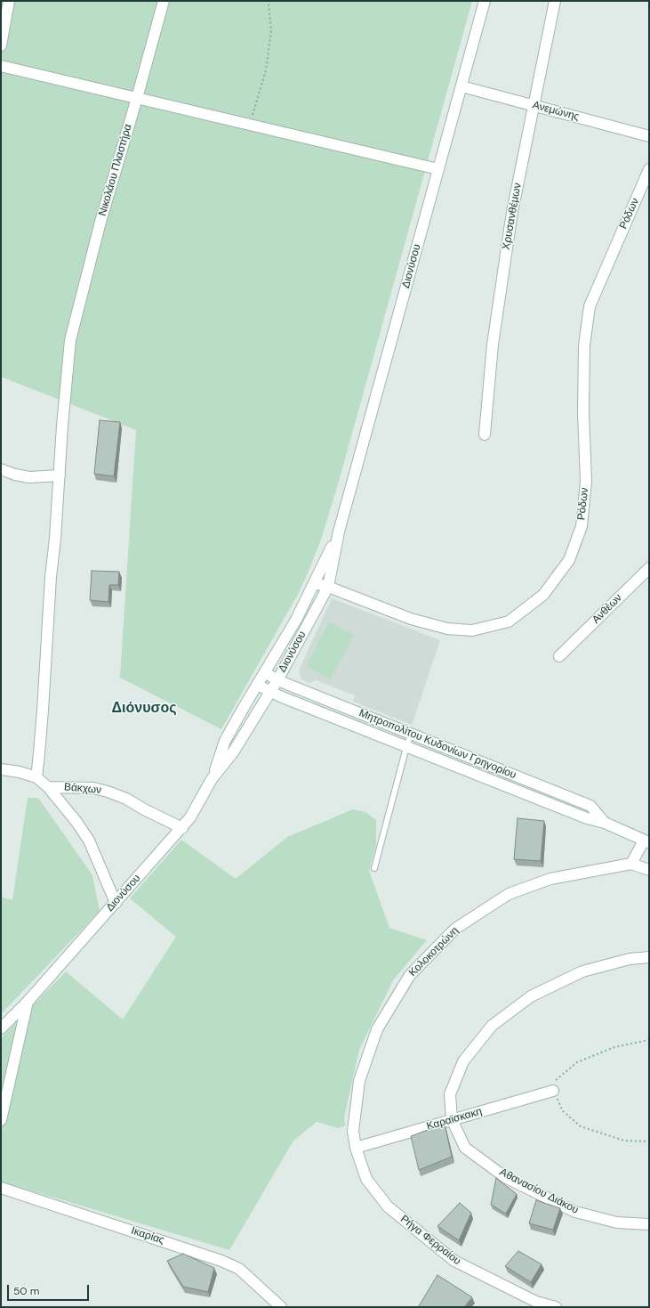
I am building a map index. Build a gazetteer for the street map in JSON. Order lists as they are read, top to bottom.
{
  "streets": {
    "street": [
      "Ανεμώνης",
      "Νικολάου Πλαστήρα",
      "Ρόδων",
      "Χρυσανθέμων",
      "Διονύσου",
      "Ανθέων",
      "Μητροπολίτου Κυδονίων Γρηγορίου",
      "Βάκχων",
      "Κολοκοτρώνη",
      "Καραϊσκακη",
      "Αθανασίου Διάκου",
      "Ικαρίας",
      "Ρήγα Φερραίου"
    ]
  },
  "crossings": [
    ["Ανεμώνης", "Χρυσανθέμων"],
    ["Ανεμώνης", "Διονύσου"],
    ["Ρόδων", "Διονύσου"],
    ["Διονύσου", "Μητροπολίτου Κυδονίων Γρηγορίου"],
    ["Διονύσου", "Βάκχων"],
    ["Κολοκοτρώνη", "Καραϊσκακη"],
    ["Κολοκοτρώνη", "Ρήγα Φερραίου"],
    ["Καραϊσκακη", "Αθανασίου Διάκου"],
    ["Καραϊσκακη", "Ρήγα Φερραίου"]
  ],
  "districts": ["Διόνυσος"],
  "scale_bar": "50 m"
}
